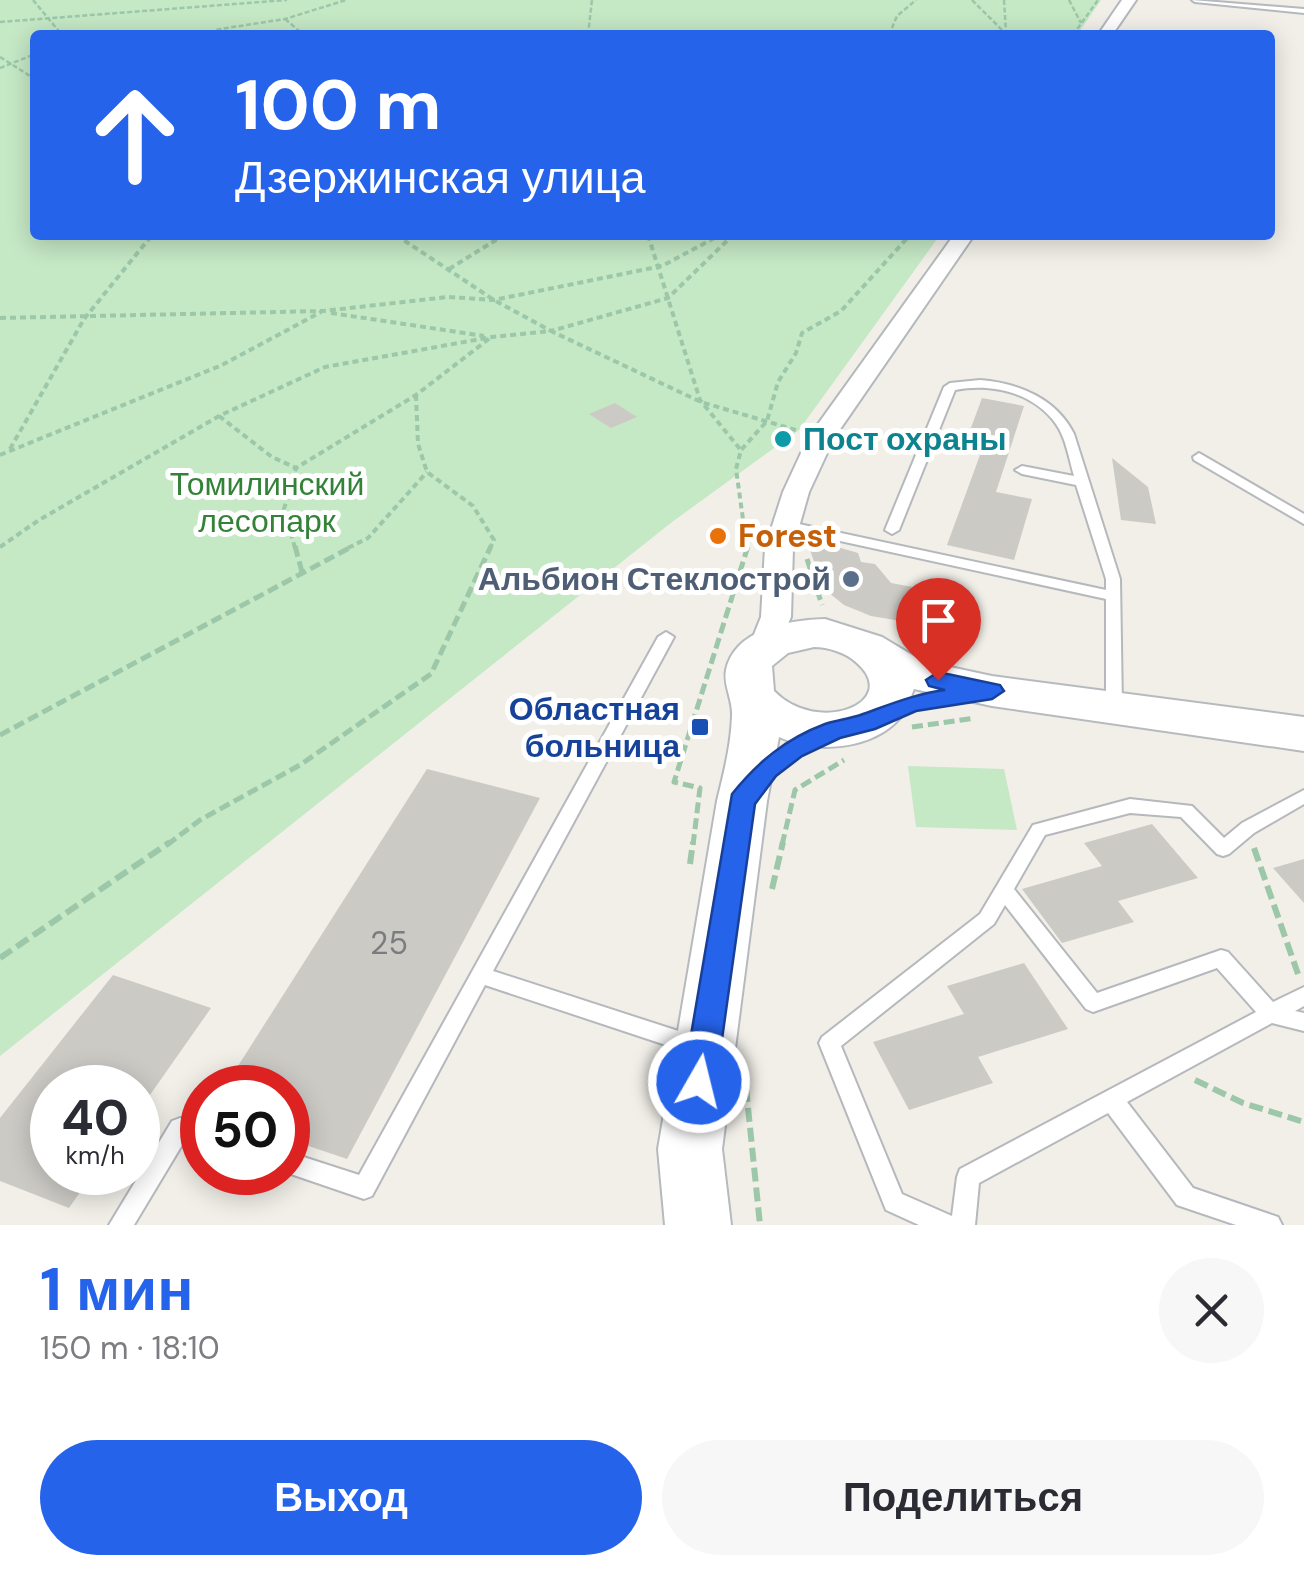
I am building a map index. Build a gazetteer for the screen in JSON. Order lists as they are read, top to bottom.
{
  "parks": ["Томилинский лесопарк"],
  "places": {
    "other": ["Пост охраны", "Forest", "Альбион Стеклострой"],
    "transit": ["Областная больница"]
  },
  "house_numbers": ["25"],
  "page": {
    "turn": ["100 m", "Дзержинская улица"],
    "speed": "40 km/h",
    "limit": "50",
    "heading": ["1 мин", "150 m · 18:10"],
    "buttons": ["Выход", "Поделиться"]
  }
}
